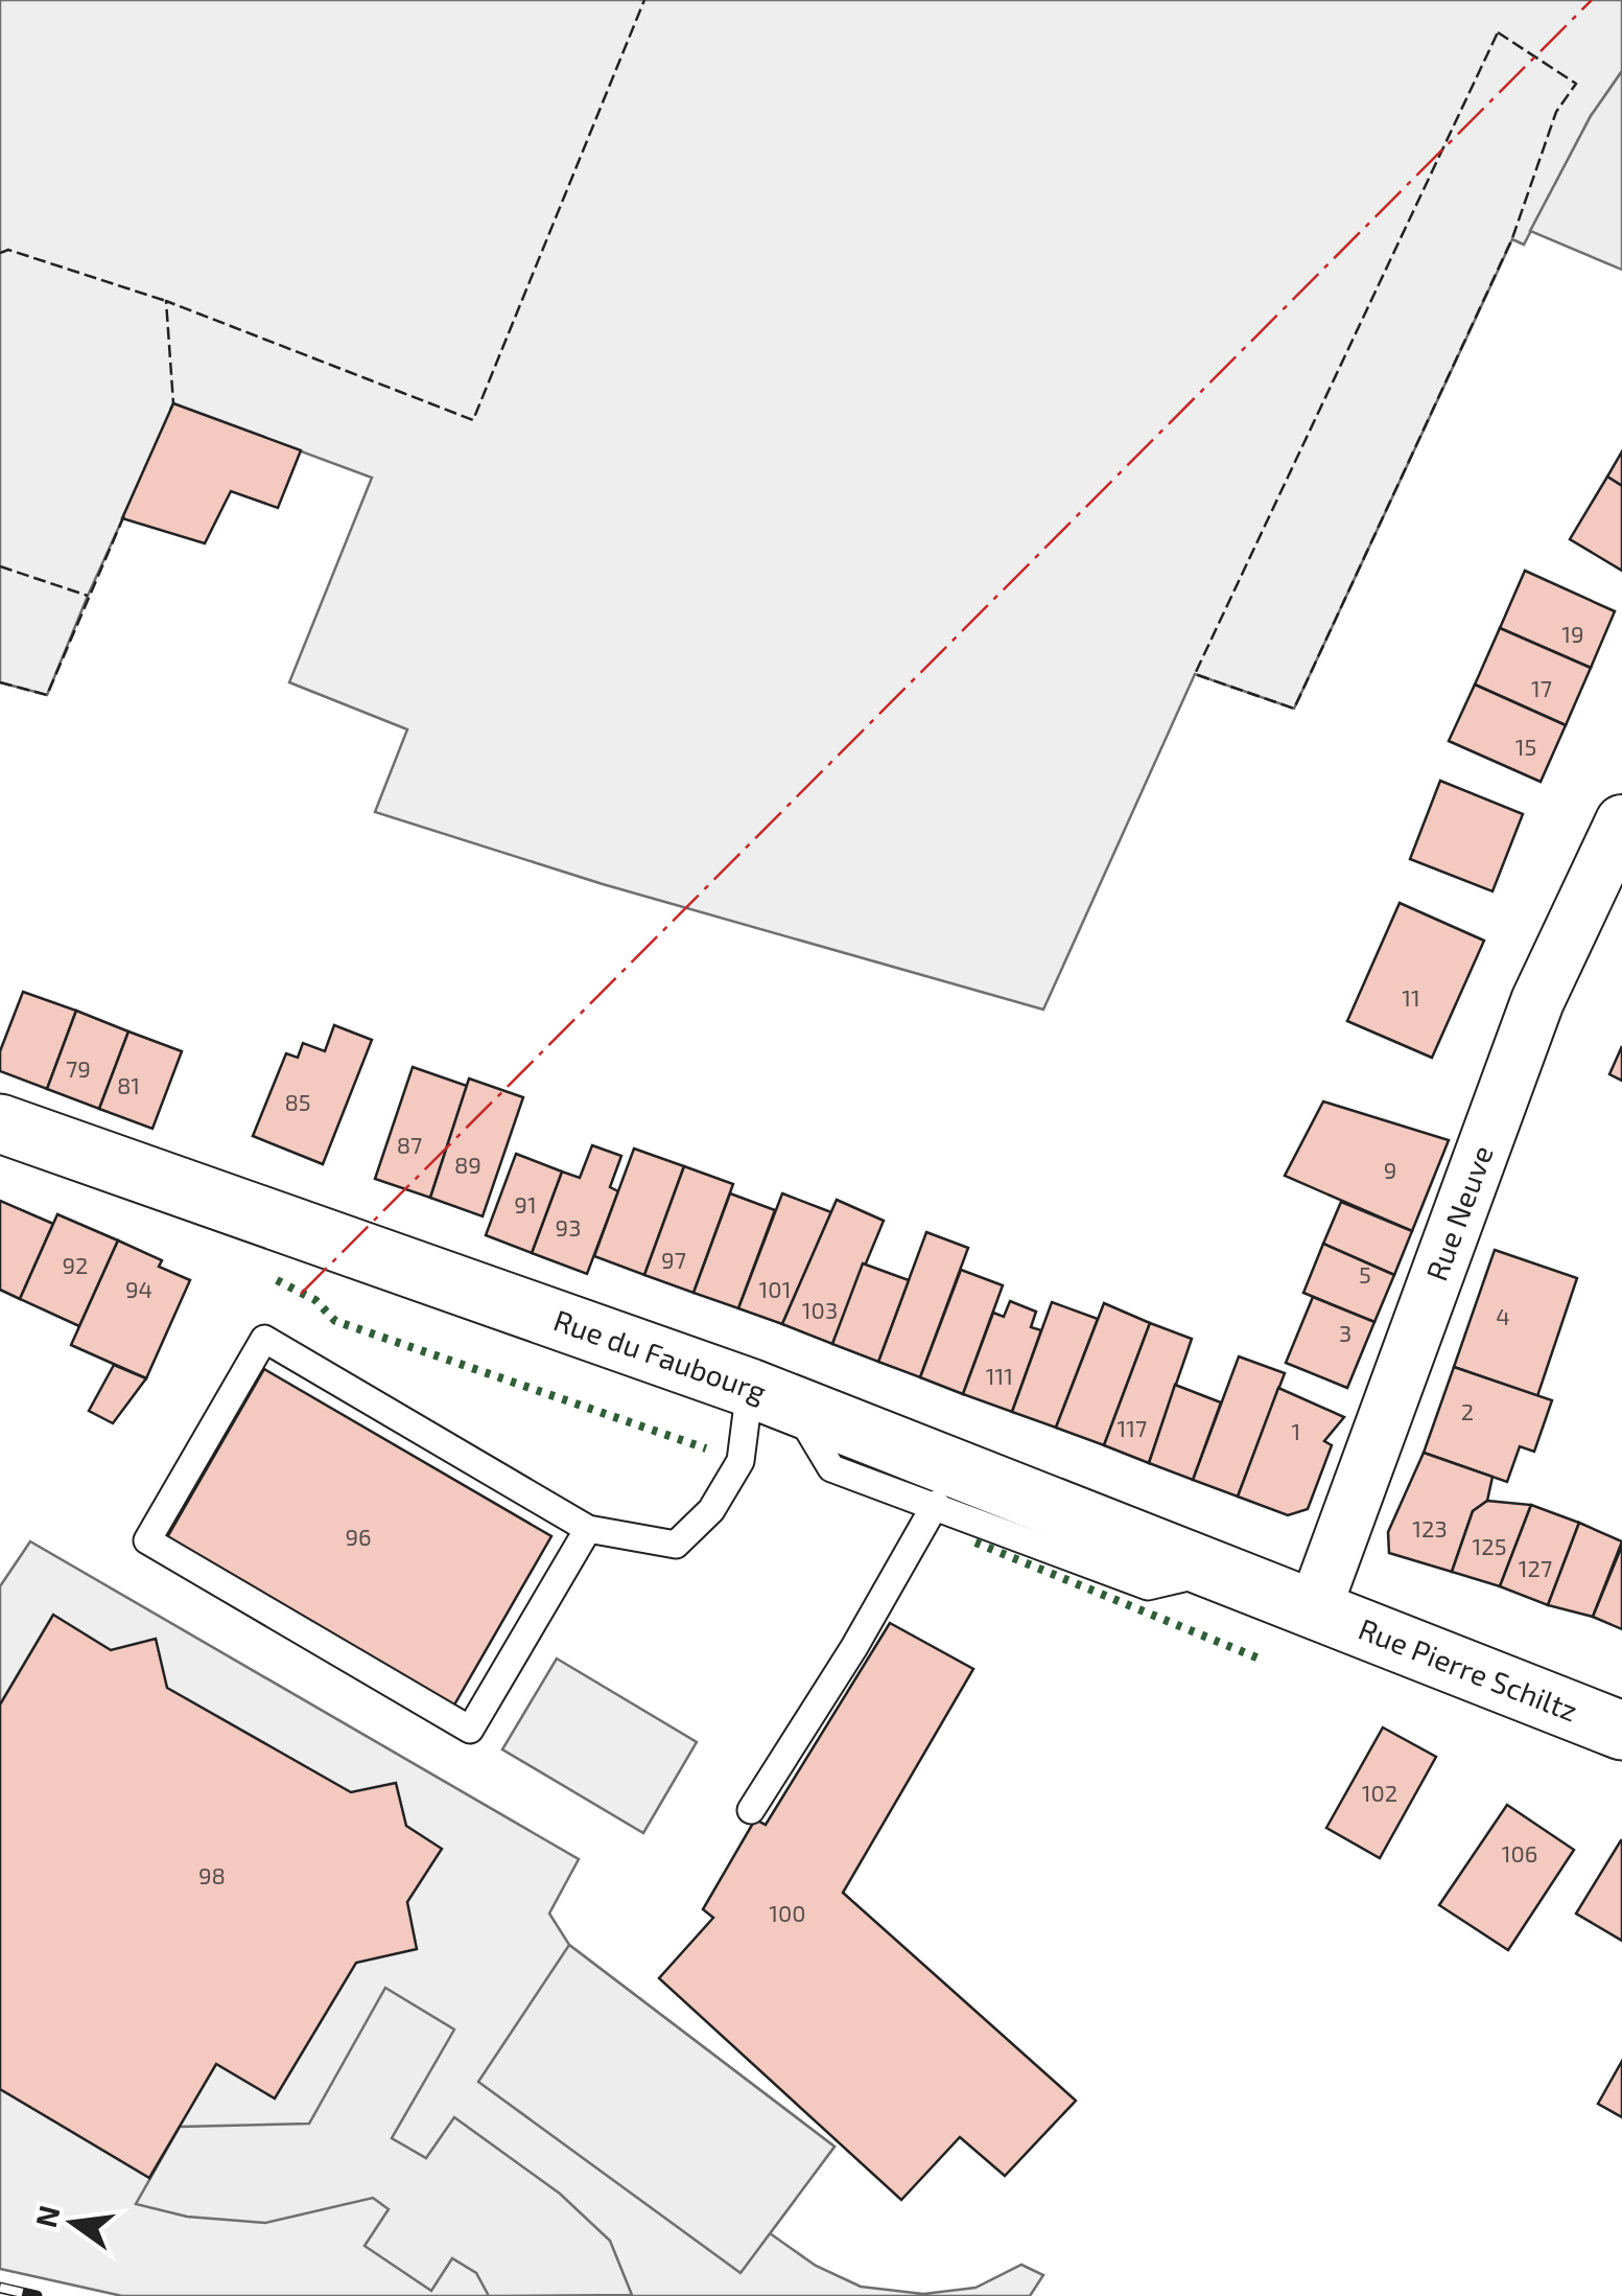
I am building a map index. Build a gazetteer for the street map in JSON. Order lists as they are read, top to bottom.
{
  "streets": {
    "main road": ["Rue du Faubourg", "Rue Pierre Schiltz"],
    "street": ["Rue Neuve"]
  },
  "crossings": [
    ["Rue Neuve", "Rue du Faubourg"],
    ["Rue Neuve", "Rue Pierre Schiltz"],
    ["Rue du Faubourg", "Rue Pierre Schiltz"]
  ],
  "house_numbers": [
    "19",
    "17",
    "15",
    "11",
    "79",
    "81",
    "85",
    "87",
    "89",
    "9",
    "91",
    "93",
    "97",
    "92",
    "5",
    "94",
    "101",
    "103",
    "4",
    "3",
    "111",
    "2",
    "117",
    "1",
    "123",
    "96",
    "125",
    "127",
    "102",
    "106",
    "98",
    "100"
  ],
  "north": "left"
}
